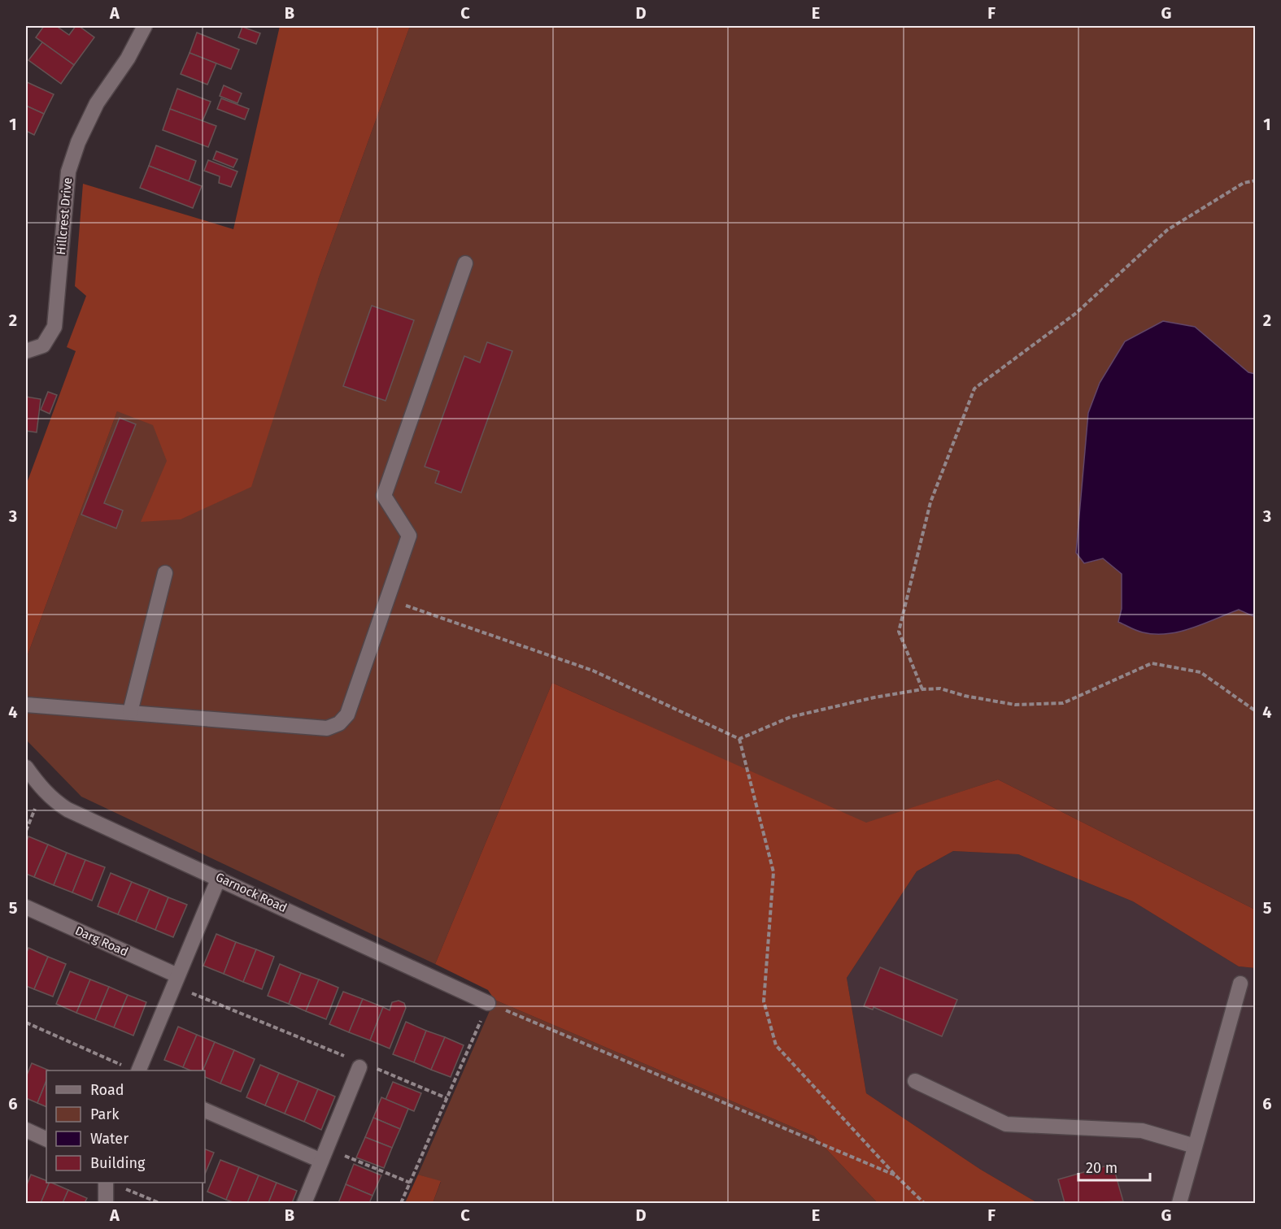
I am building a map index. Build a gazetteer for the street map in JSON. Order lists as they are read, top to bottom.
{
  "streets": {
    "street": ["Hillcrest Drive", "Garnock Road", "Darg Road"]
  },
  "legend": [
    "Road",
    "Park",
    "Water",
    "Building"
  ],
  "scale_bar": "20 m",
  "grid": {
    "columns": [
      "A",
      "B",
      "C",
      "D",
      "E",
      "F",
      "G"
    ],
    "rows": [
      "1",
      "2",
      "3",
      "4",
      "5",
      "6"
    ]
  }
}
